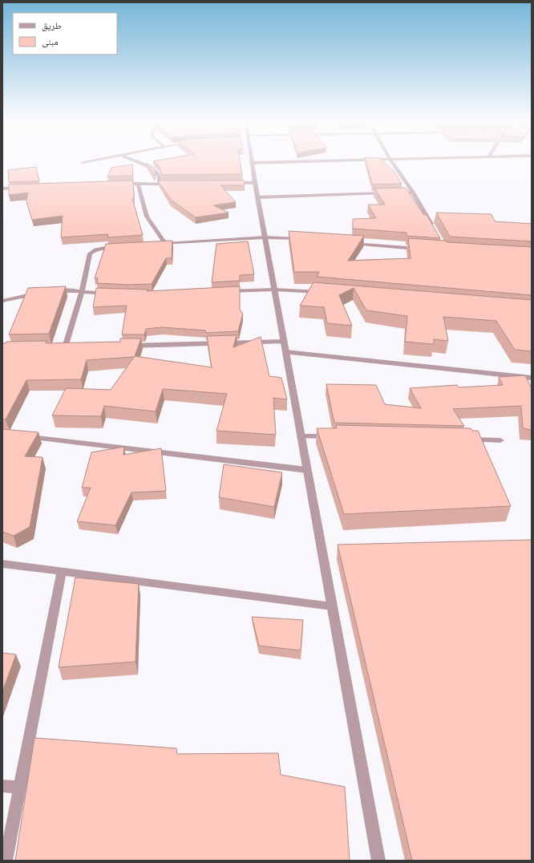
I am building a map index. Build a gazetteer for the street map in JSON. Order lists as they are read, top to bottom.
{
  "legend": ["طريق", "مبنى"]
}
